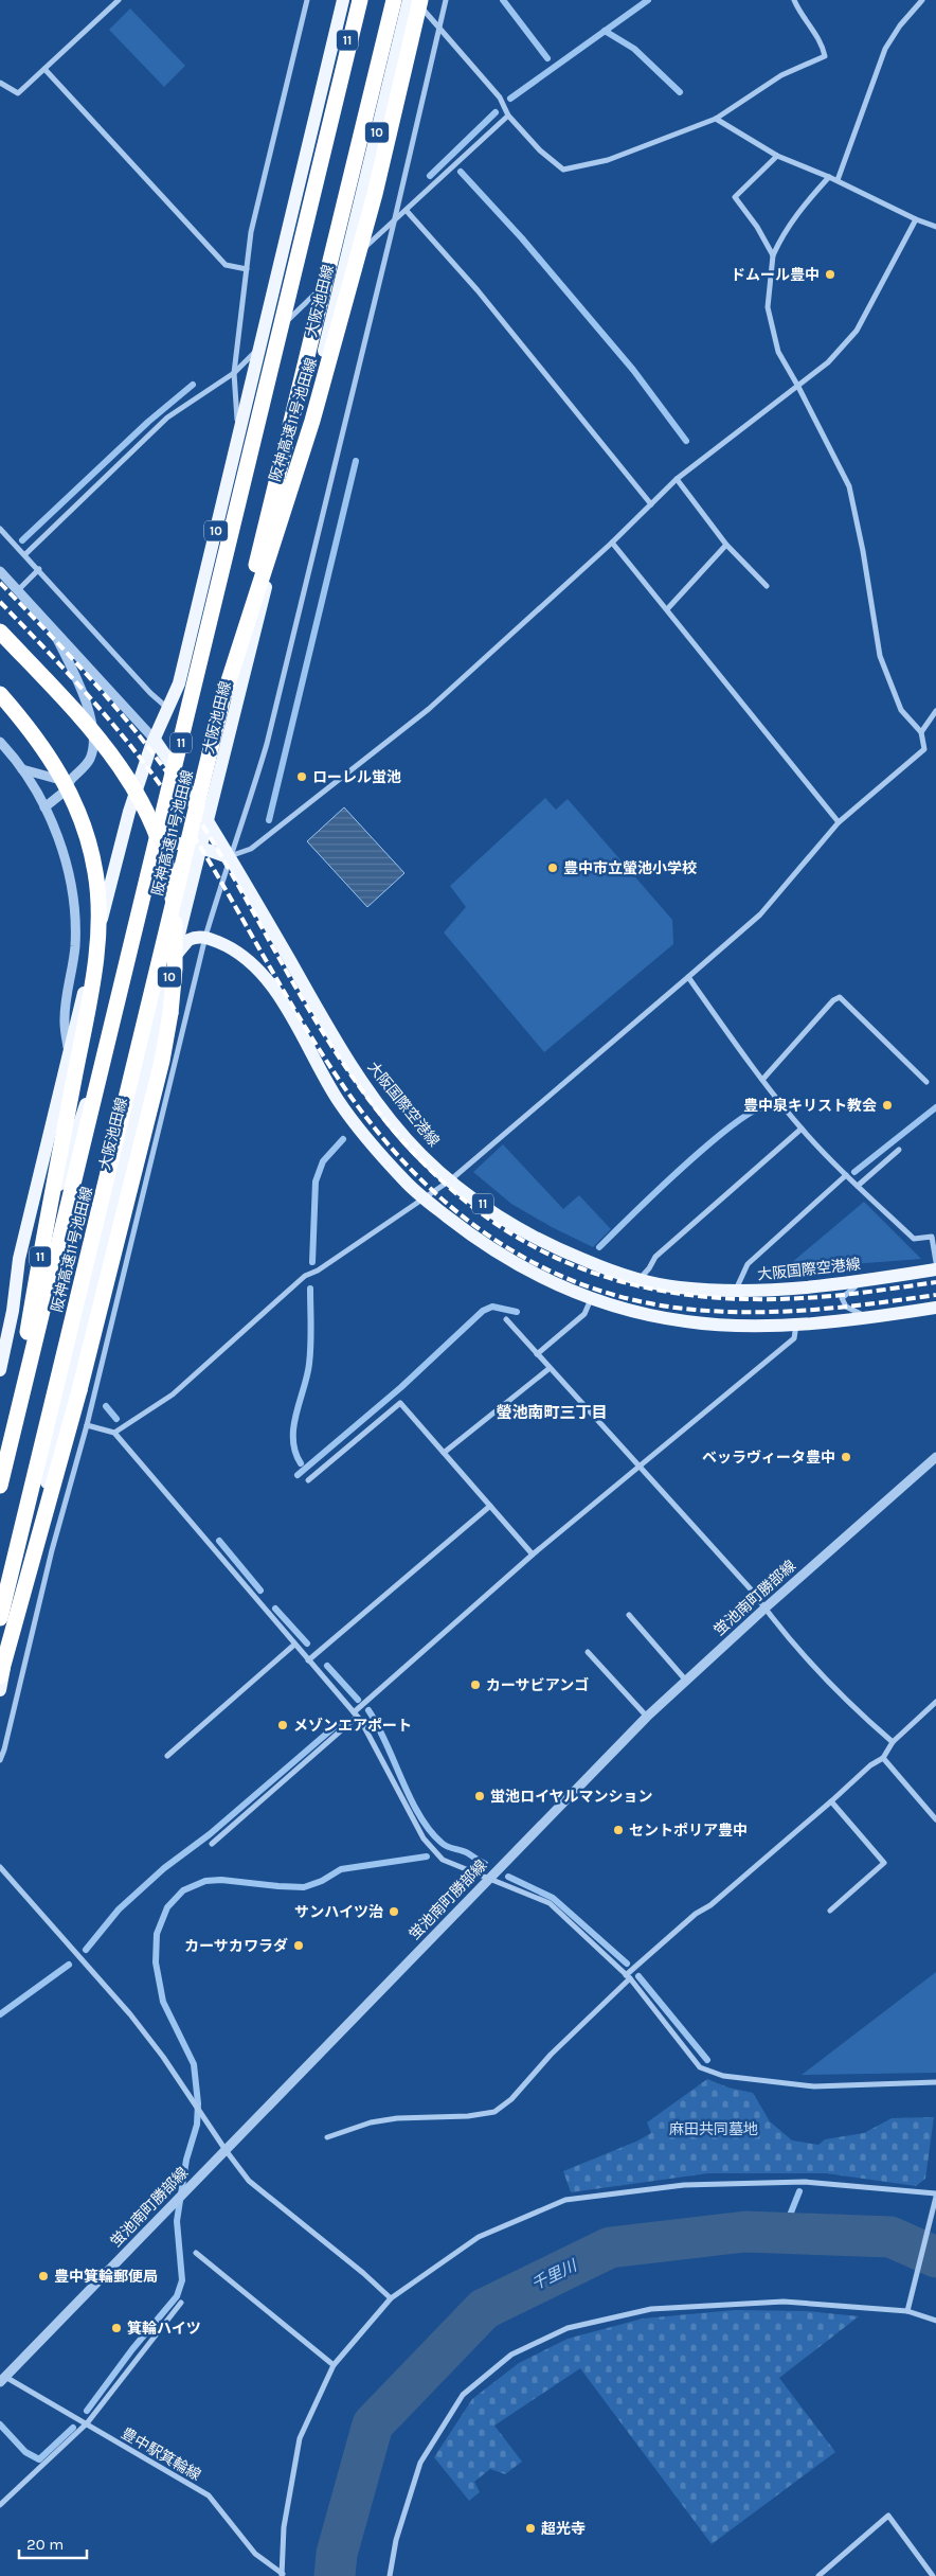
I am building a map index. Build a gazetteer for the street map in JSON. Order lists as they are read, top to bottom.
{
  "streets": {
    "highway": ["11", "阪神高速11号池田線"],
    "main road": ["10", "大阪池田線", "大阪国際空港線"],
    "street": ["蛍池南町勝部線", "豊中駅箕輪線"]
  },
  "crossings": [
    ["11", "阪神高速11号池田線"],
    ["10", "大阪国際空港線"],
    ["大阪池田線", "大阪国際空港線"],
    ["蛍池南町勝部線", "豊中駅箕輪線"]
  ],
  "districts": ["螢池南町三丁目"],
  "water": ["千里川"],
  "parks": ["麻田共同墓地"],
  "places": [
    "ドムール豊中",
    "ローレル蛍池",
    "豊中市立螢池小学校",
    "豊中泉キリスト教会",
    "ベッラヴィータ豊中",
    "カーサビアンゴ",
    "メゾンエアポート",
    "蛍池ロイヤルマンション",
    "セントポリア豊中",
    "サンハイツ治",
    "カーサカワラダ",
    "豊中箕輪郵便局",
    "箕輪ハイツ",
    "超光寺"
  ],
  "scale_bar": "20 m"
}
